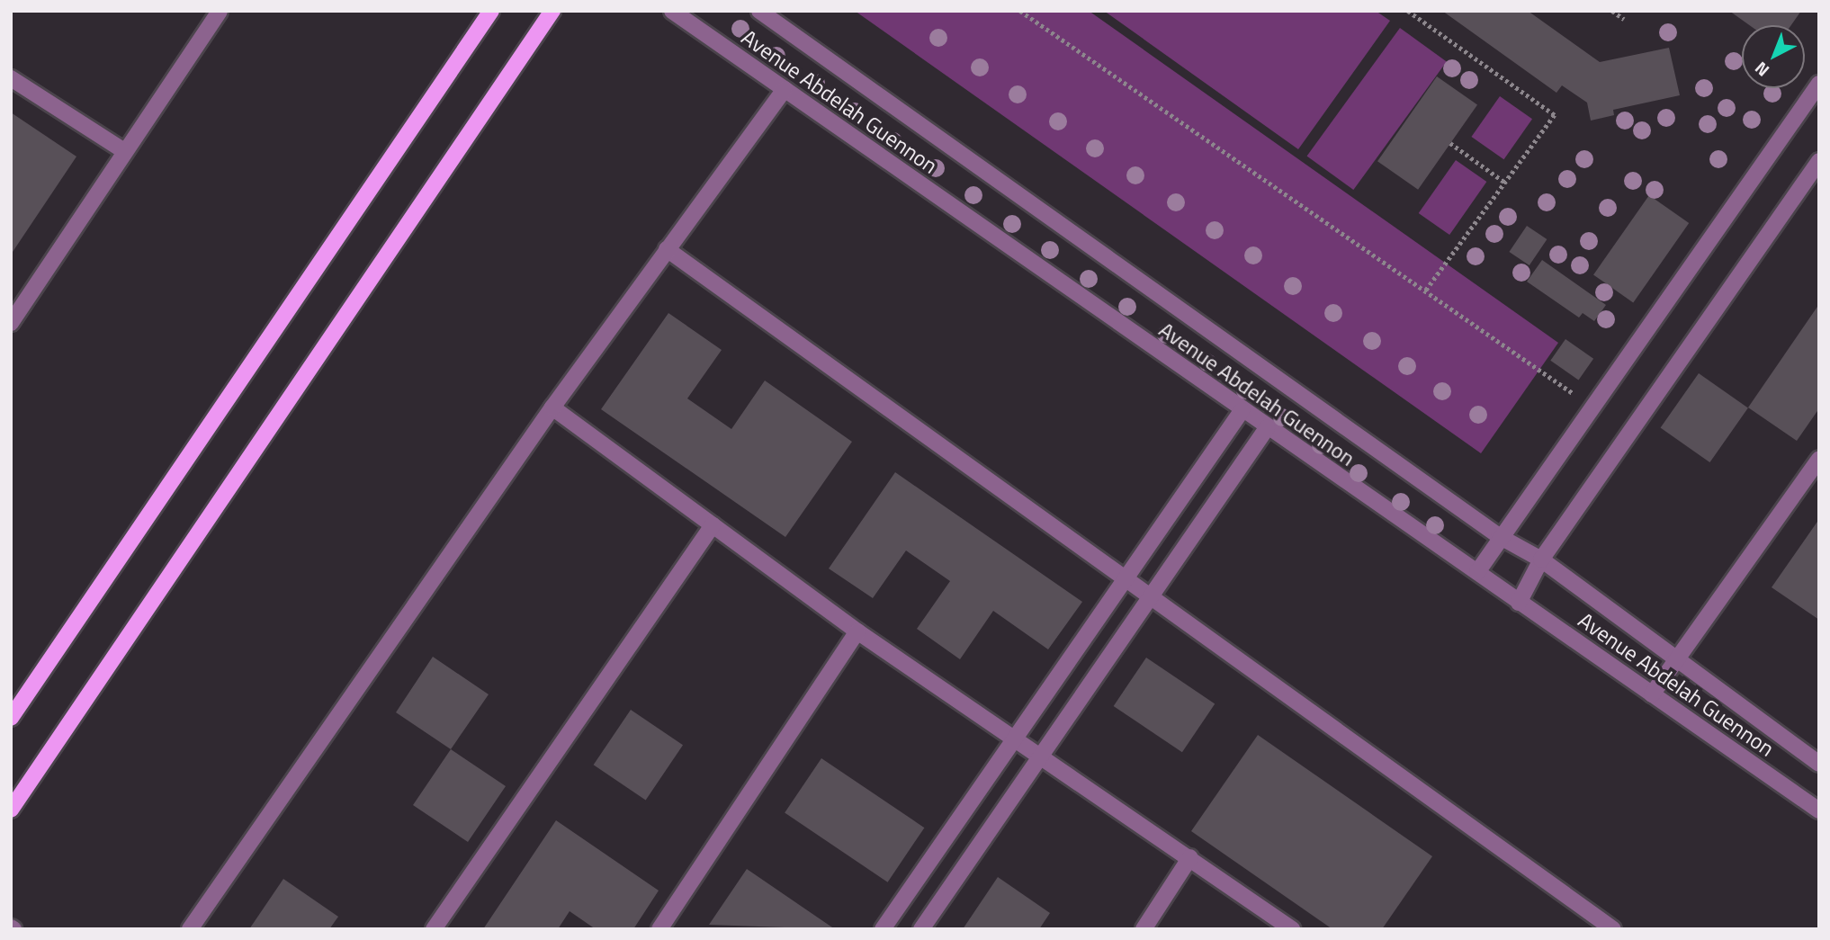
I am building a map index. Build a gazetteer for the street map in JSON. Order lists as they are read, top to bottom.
{
  "streets": {
    "street": ["Avenue Abdelah Guennon"]
  },
  "north": "bottom left"
}
